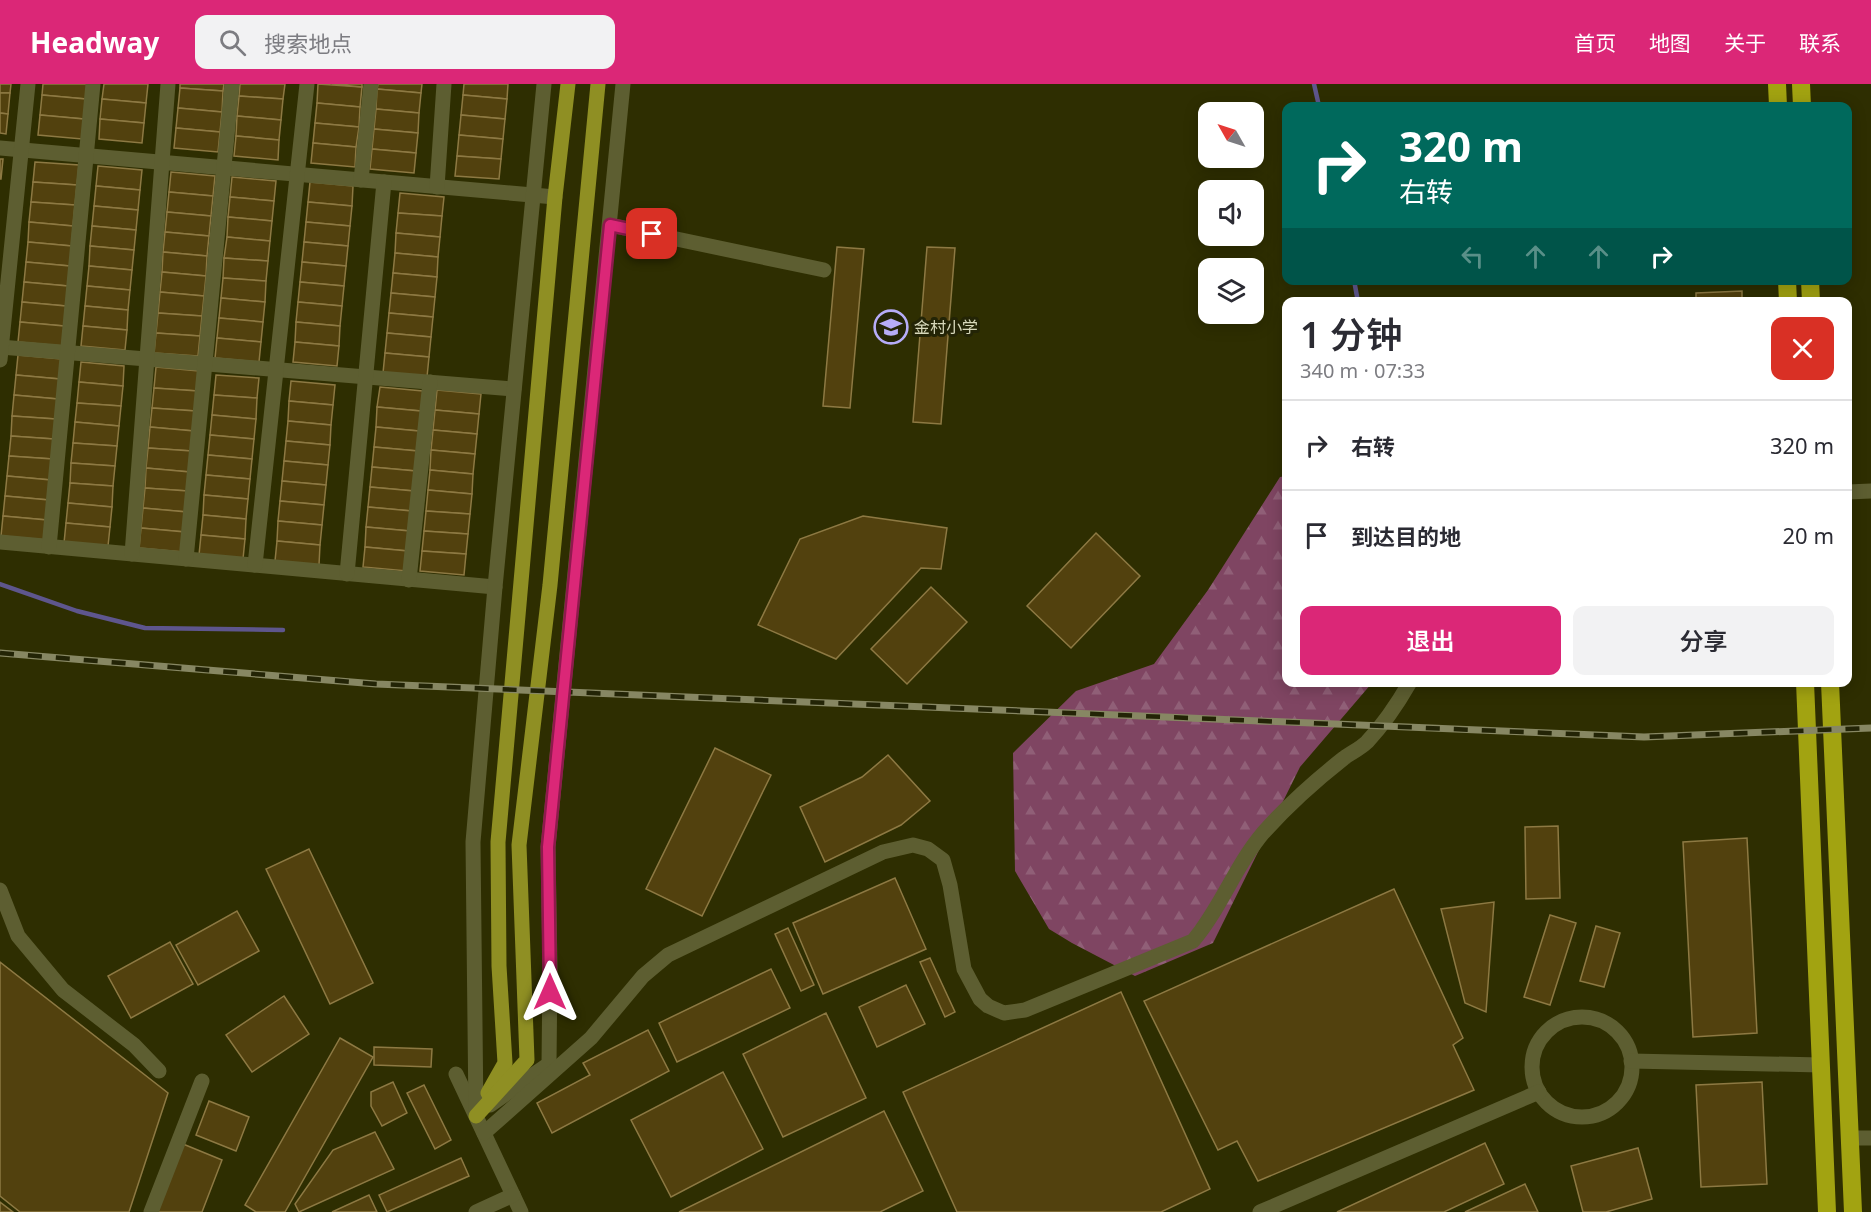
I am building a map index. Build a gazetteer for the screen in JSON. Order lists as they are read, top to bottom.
{
  "places": {
    "school or university": ["金村小学"]
  },
  "north": "top left",
  "page": {
    "header": "Headway",
    "search": "搜索地点",
    "nav": [
      "首页",
      "地图",
      "关于",
      "联系"
    ],
    "turn": ["320 m", "右转"],
    "heading": ["1 分钟", "340 m · 07:33"],
    "list": [
      {
        "name": "右转",
        "value": "320 m"
      },
      {
        "name": "到达目的地",
        "value": "20 m"
      }
    ],
    "buttons": ["退出", "分享"]
  }
}
